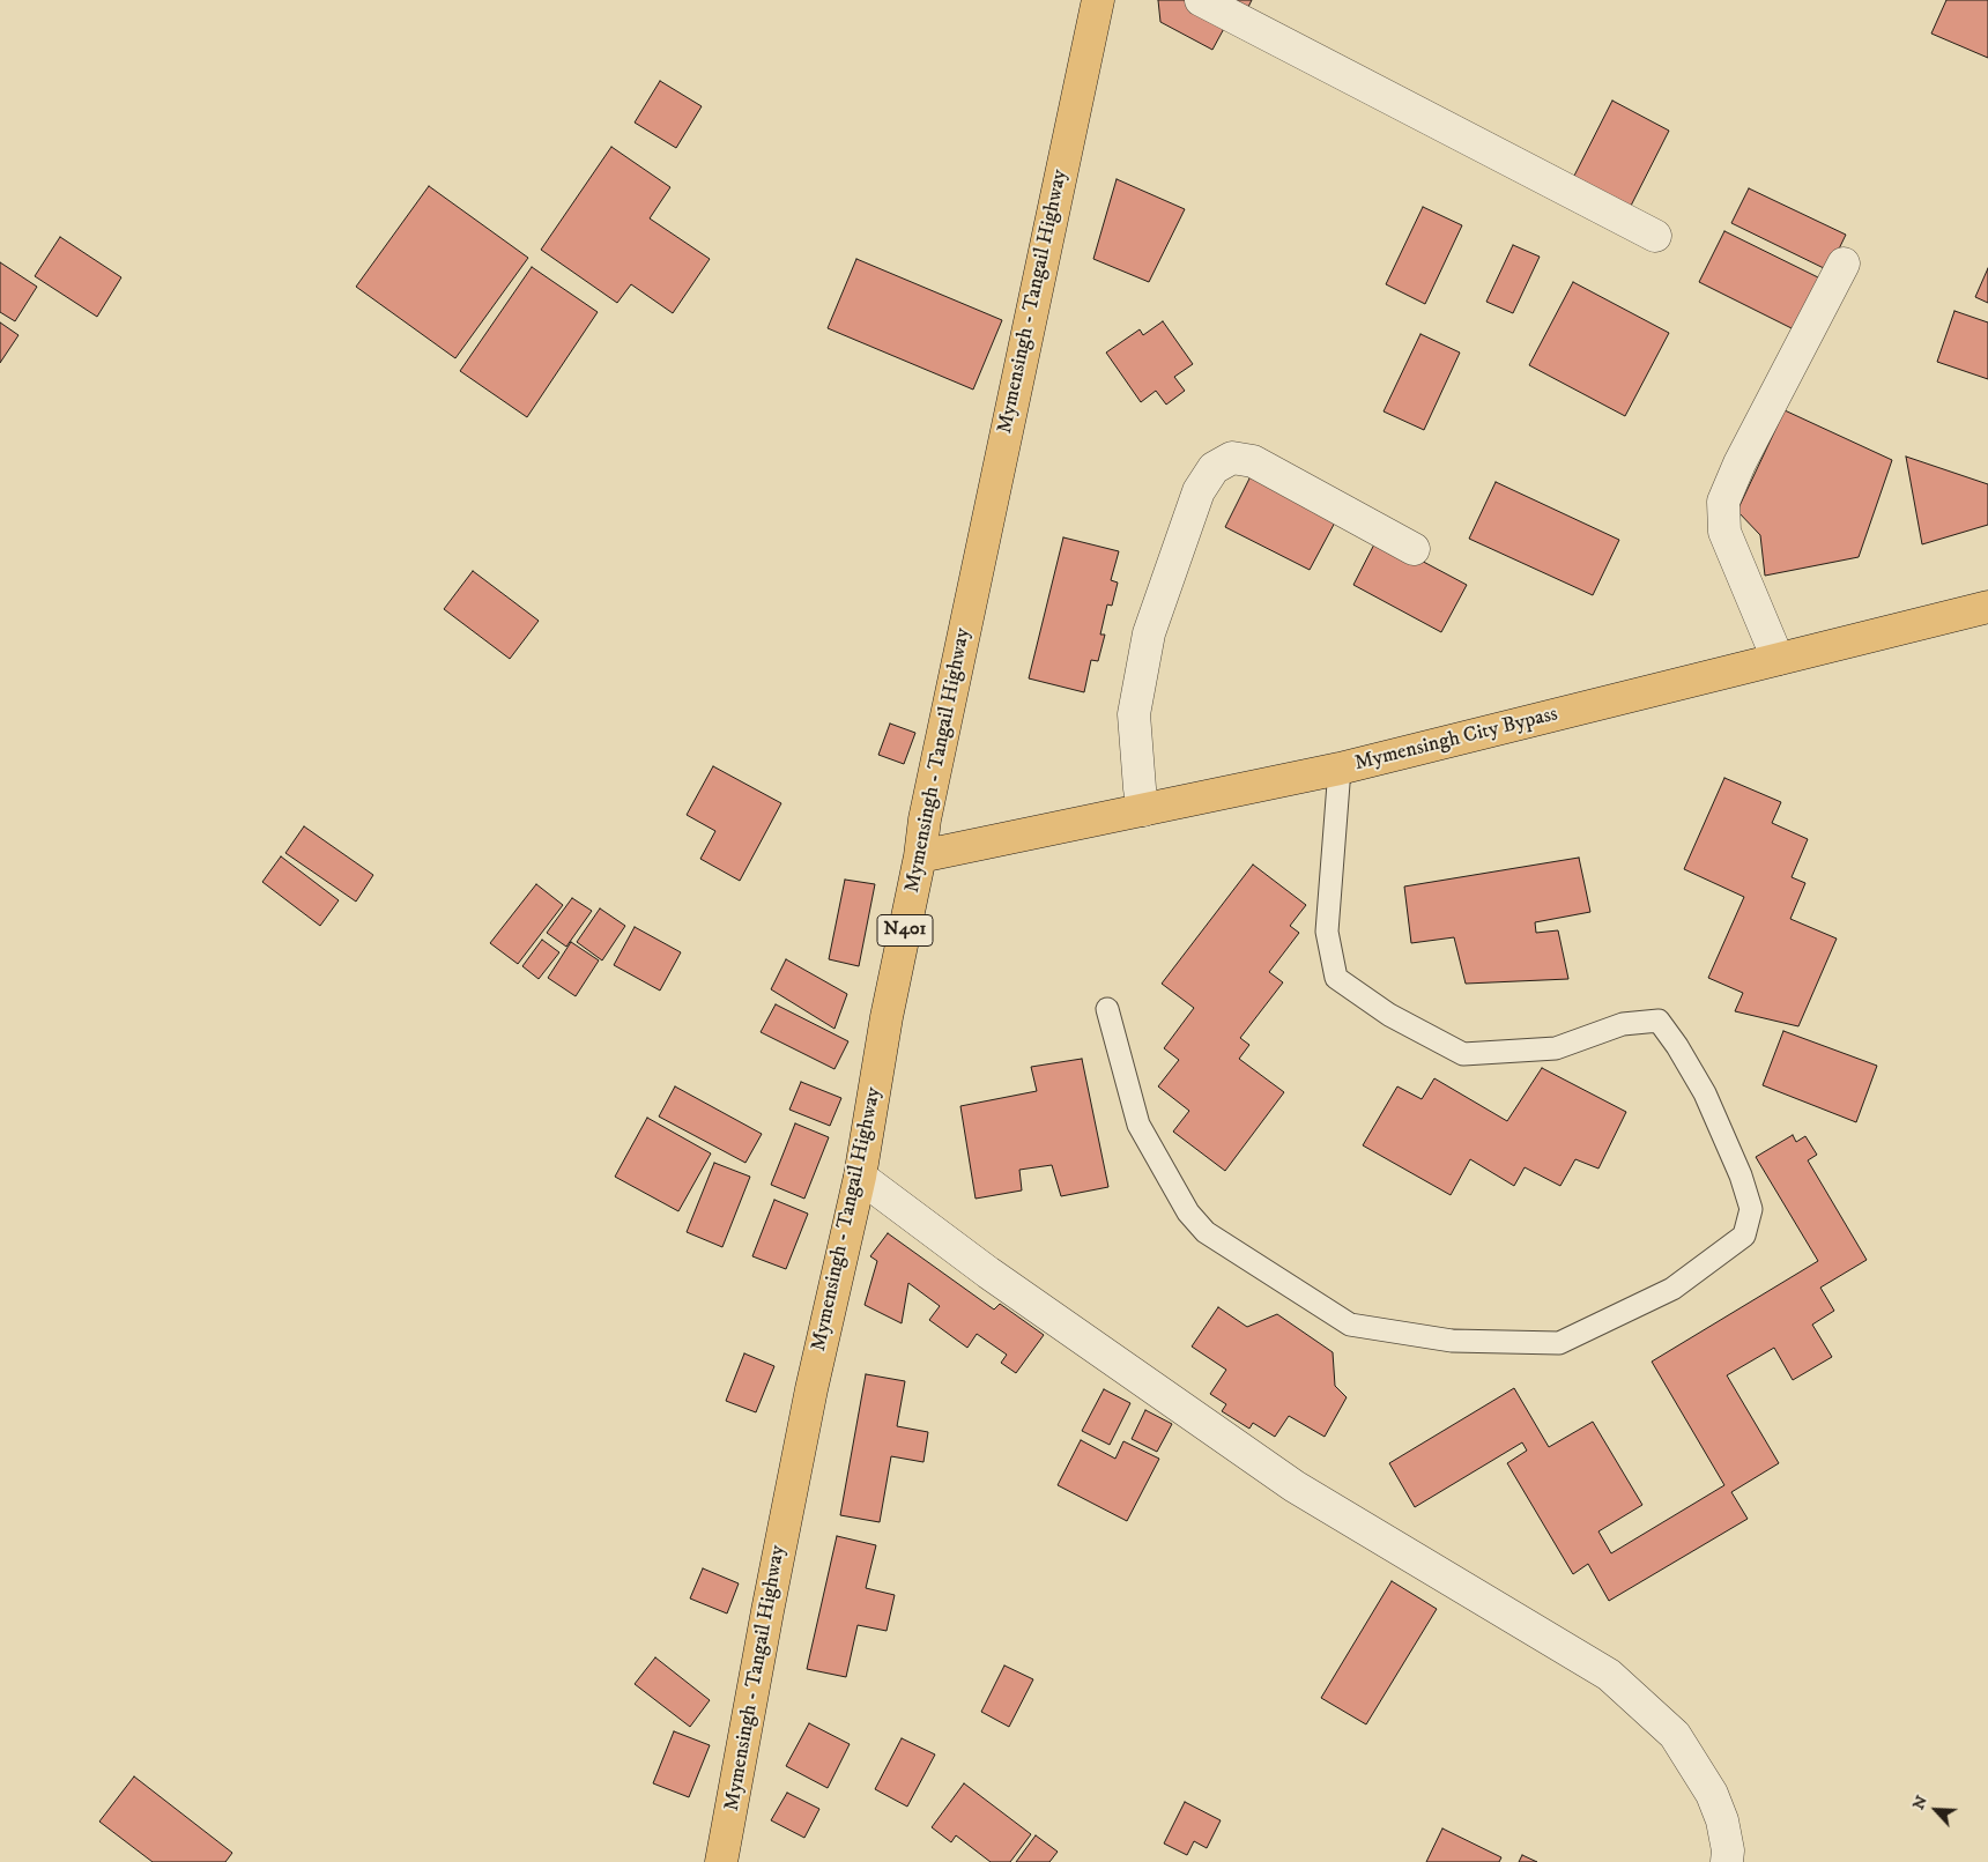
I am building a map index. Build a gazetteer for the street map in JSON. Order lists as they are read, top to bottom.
{
  "streets": {
    "highway": ["Mymensingh - Tangail Highway", "Mymensingh City Bypass", "N401"]
  },
  "crossings": [
    ["Mymensingh - Tangail Highway", "Mymensingh City Bypass"]
  ],
  "north": "top left"
}
